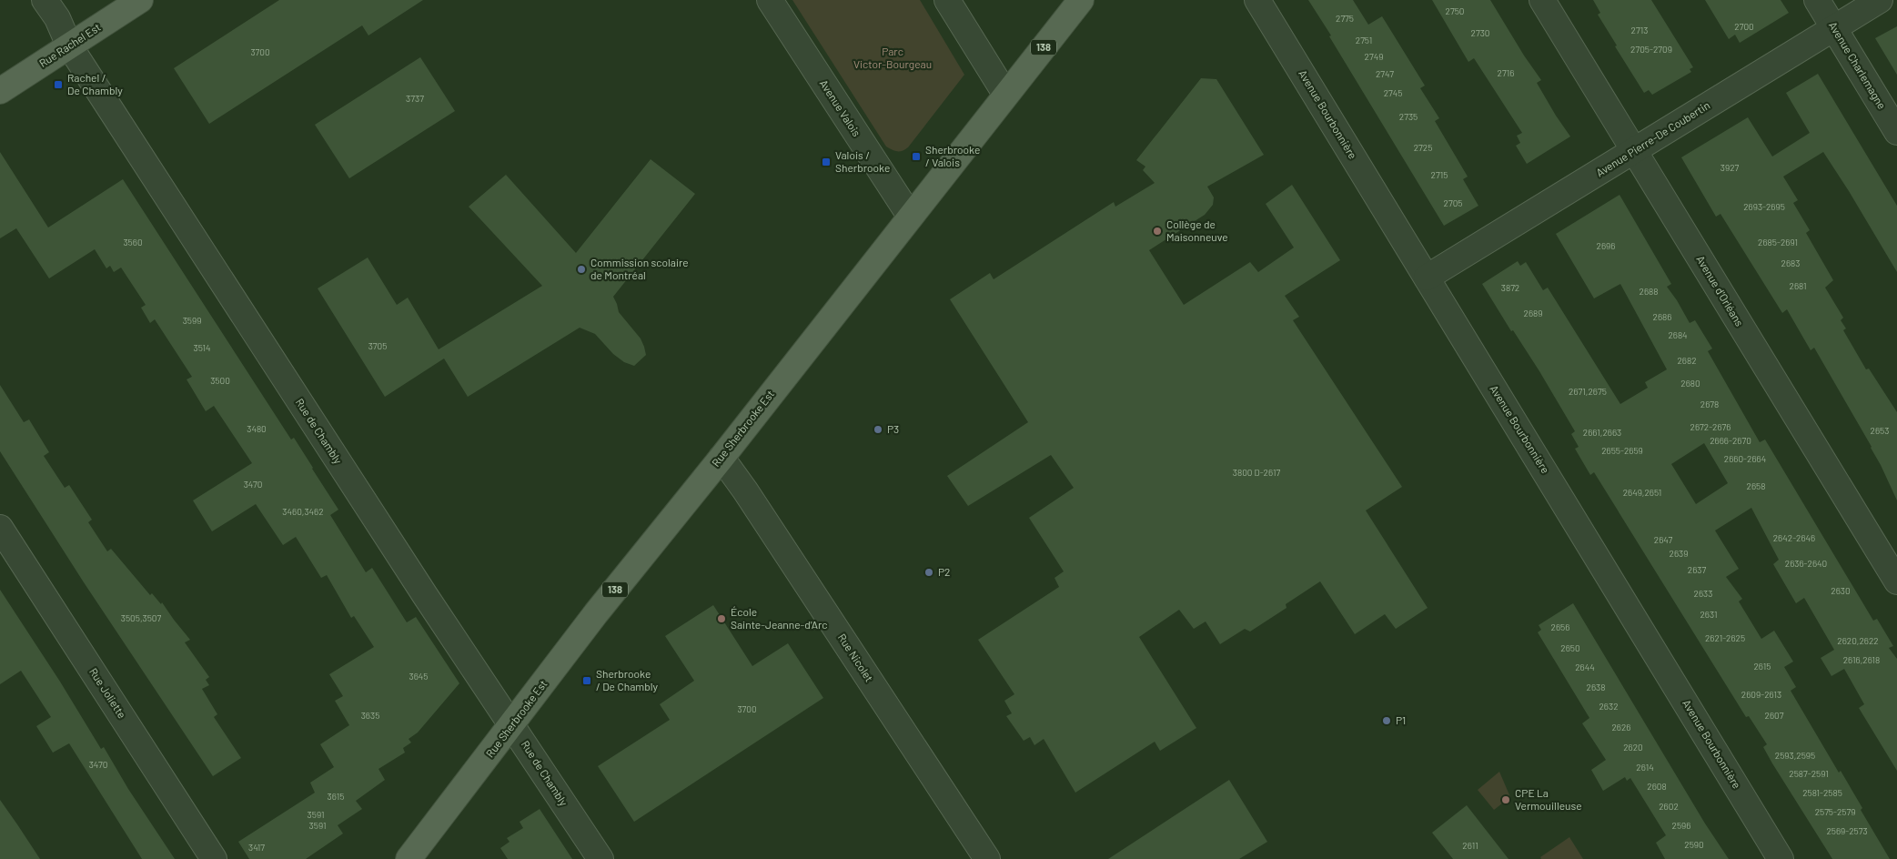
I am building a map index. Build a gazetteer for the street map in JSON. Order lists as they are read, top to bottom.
{
  "streets": {
    "main road": ["Rue Rachel Est", "138", "Rue Sherbrooke Est"],
    "street": [
      "Avenue Charlemagne",
      "Avenue Valois",
      "Avenue Bourbonnière",
      "Avenue Pierre-De Coubertin",
      "Avenue d'Orléans",
      "Rue de Chambly",
      "Rue Nicolet",
      "Rue Joliette"
    ]
  },
  "crossings": [
    ["Rue Rachel Est", "Rue de Chambly"],
    ["Avenue Charlemagne", "Avenue Pierre-De Coubertin"],
    ["Avenue Valois", "Rue Sherbrooke Est"],
    ["Avenue Bourbonnière", "Avenue Pierre-De Coubertin"],
    ["Avenue Pierre-De Coubertin", "Avenue d'Orléans"],
    ["Rue Sherbrooke Est", "Rue de Chambly"],
    ["Rue Sherbrooke Est", "Rue Nicolet"]
  ],
  "parks": ["Parc Victor-Bourgeau"],
  "places": {
    "transit": [
      "Rachel / De Chambly",
      "Sherbrooke / Valois",
      "Valois / Sherbrooke",
      "Sherbrooke / De Chambly"
    ],
    "other": [
      "Collège de Maisonneuve",
      "Commission scolaire de Montréal",
      "P3",
      "P2",
      "École Sainte-Jeanne-d'Arc",
      "P1",
      "CPE La Vermouilleuse"
    ]
  },
  "house_numbers": [
    "2750",
    "2775",
    "2700",
    "2713",
    "2730",
    "2751",
    "2705-2709",
    "3700",
    "2749",
    "2716",
    "2747",
    "2745",
    "3737",
    "2735",
    "2725",
    "3927",
    "2715",
    "2705",
    "2693-2695",
    "3560",
    "2685-2691",
    "2696",
    "2683",
    "2681",
    "3872",
    "2688",
    "2689",
    "2686",
    "3599",
    "2684",
    "3705",
    "3514",
    "2682",
    "3500",
    "2680",
    "2671,2675",
    "2678",
    "2672-2676",
    "3480",
    "2653",
    "2661,2663",
    "2666-2670",
    "2655-2659",
    "2660-2664",
    "3800 D-2617",
    "3470",
    "2658",
    "2649,2651",
    "3460,3462",
    "2642-2646",
    "2647",
    "2639",
    "2636-2640",
    "2637",
    "2630",
    "2633",
    "2631",
    "3505,3507",
    "2656",
    "2621-2625",
    "2620,2622",
    "2650",
    "2616,2618",
    "2615",
    "2644",
    "3645",
    "2638",
    "2609-2613",
    "2632",
    "3700",
    "3635",
    "2607",
    "2626",
    "2620",
    "2593,2595",
    "3470",
    "2614",
    "2587-2591",
    "2608",
    "2581-2585",
    "3615",
    "2602",
    "2575-2579",
    "3591",
    "3591",
    "2596",
    "2569-2573",
    "2590",
    "2611",
    "3417"
  ]
}
